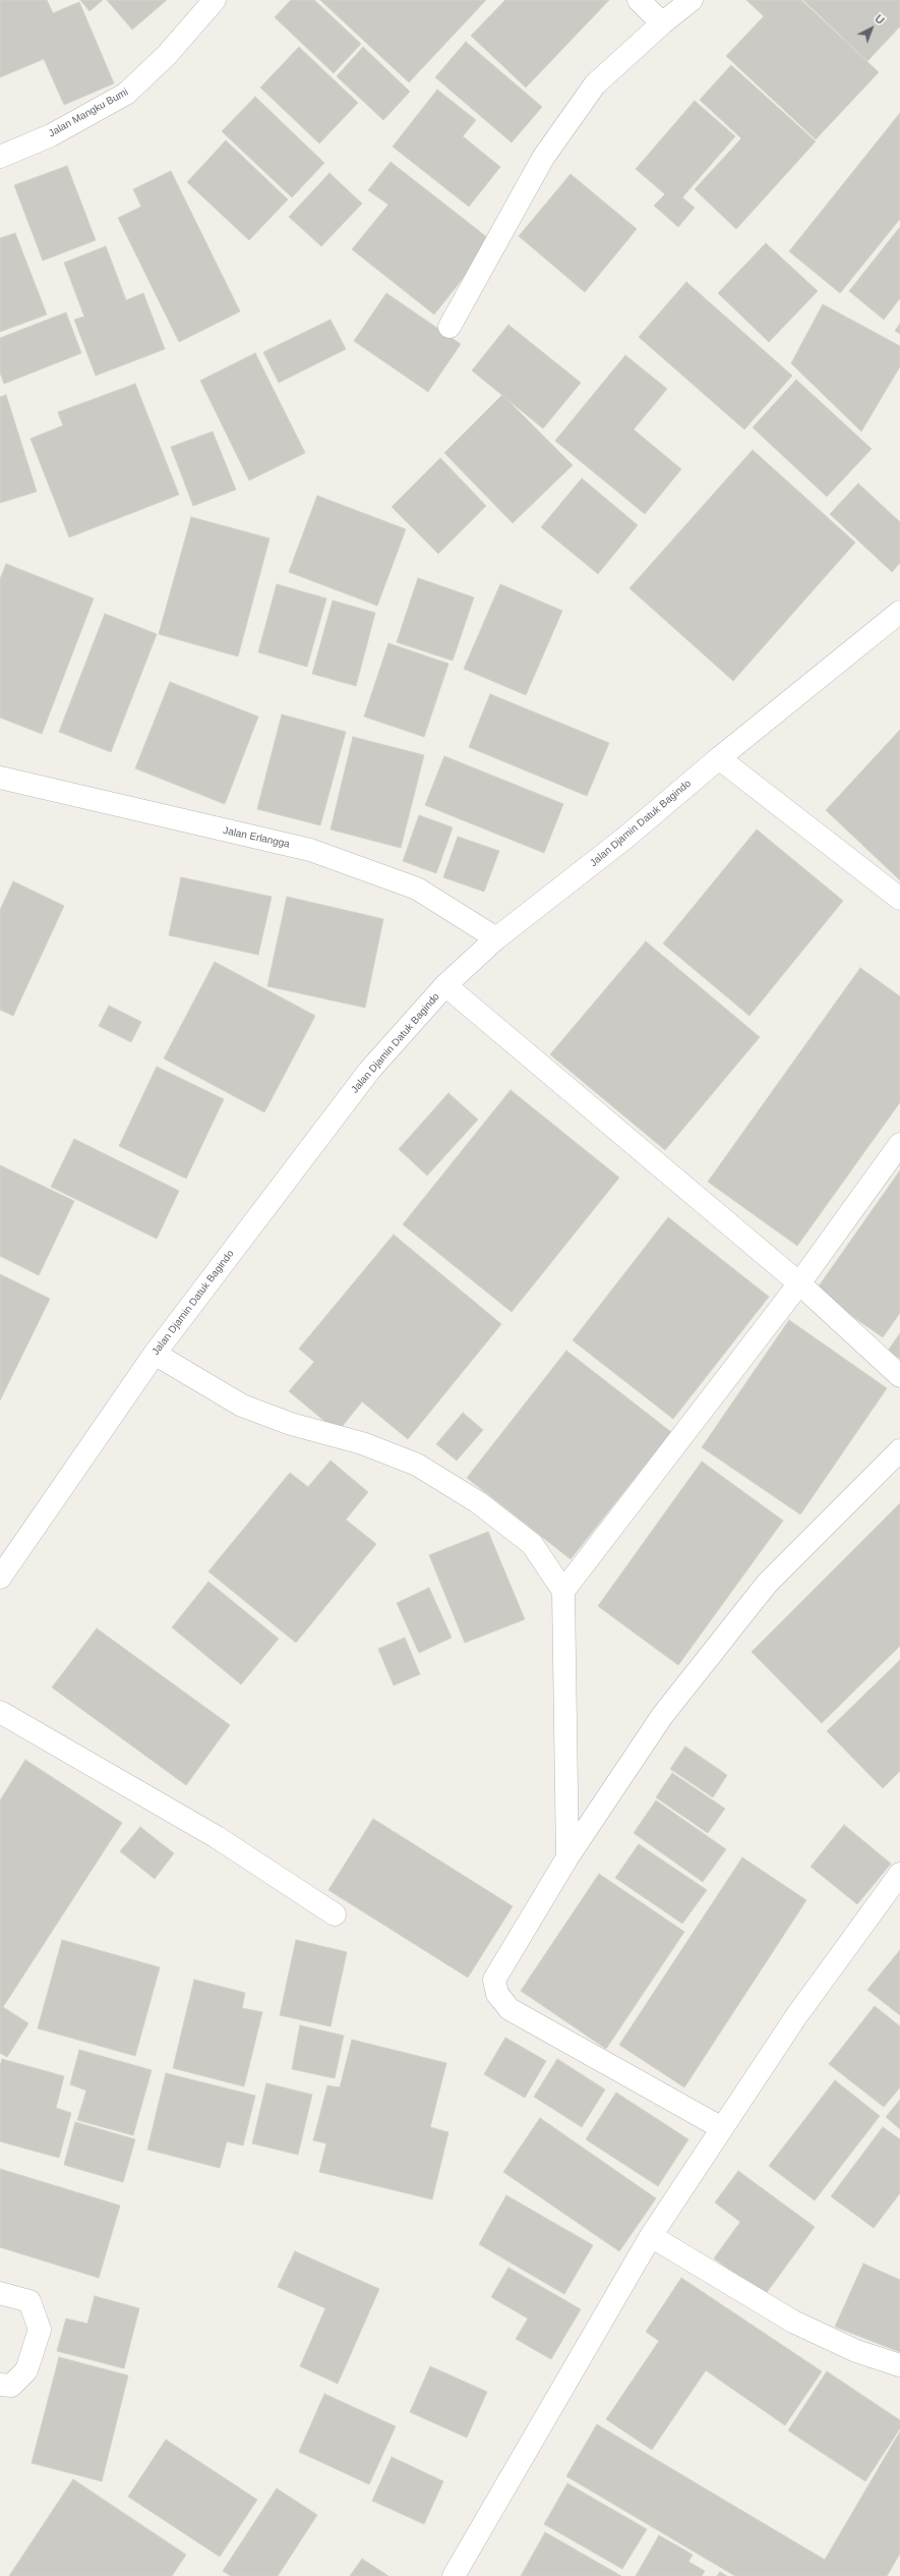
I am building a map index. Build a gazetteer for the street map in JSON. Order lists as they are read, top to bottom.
{
  "streets": {
    "street": ["Jalan Mangku Bumi", "Jalan Djamin Datuk Bagindo", "Jalan Erlangga"]
  },
  "crossings": [
    ["Jalan Djamin Datuk Bagindo", "Jalan Erlangga"]
  ],
  "north": "top right"
}
